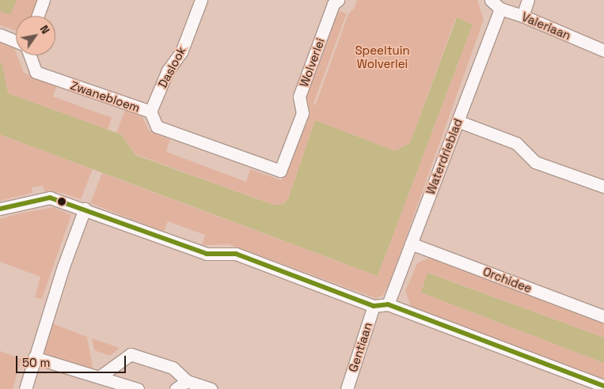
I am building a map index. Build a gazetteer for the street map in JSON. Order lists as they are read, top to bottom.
{
  "streets": {
    "street": [
      "Valeriaan",
      "Wolverlei",
      "Daslook",
      "Zwanebloem",
      "Waterdrieblad",
      "Orchidee",
      "Gentiaan"
    ]
  },
  "crossings": [
    ["Valeriaan", "Waterdrieblad"],
    ["Wolverlei", "Zwanebloem"],
    ["Daslook", "Zwanebloem"],
    ["Waterdrieblad", "Orchidee"]
  ],
  "parks": ["Speeltuin Wolverlei"],
  "scale_bar": "50 m",
  "north": "top right"
}
